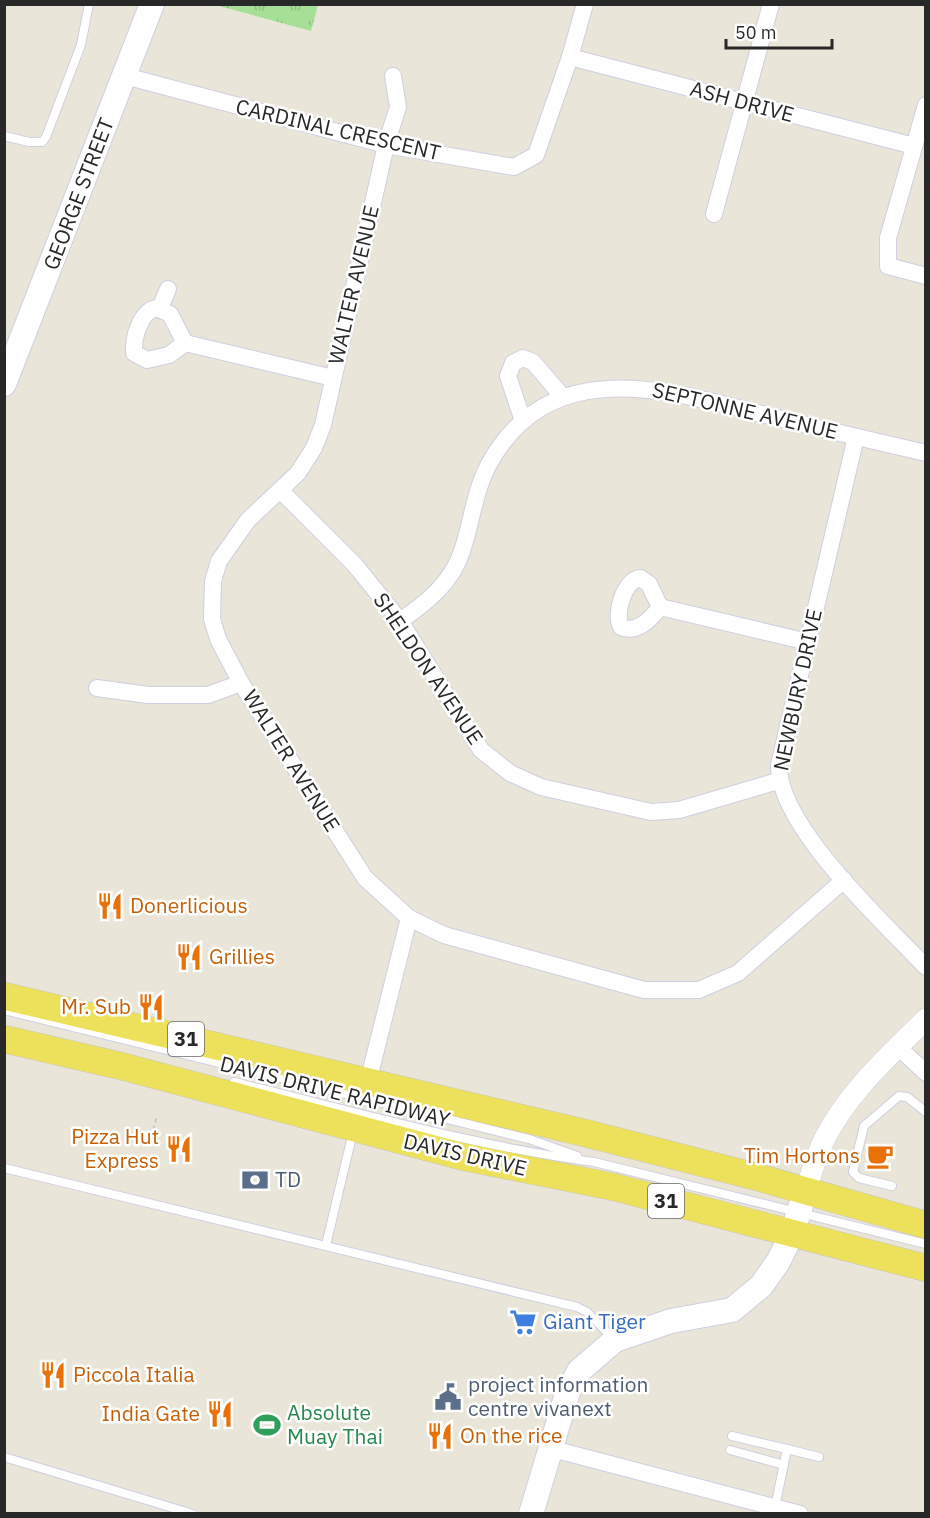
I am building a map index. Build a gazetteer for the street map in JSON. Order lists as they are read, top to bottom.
{
  "streets": {
    "main road": ["GEORGE STREET", "31", "DAVIS DRIVE"],
    "street": [
      "ASH DRIVE",
      "CARDINAL CRESCENT",
      "WALTER AVENUE",
      "SEPTONNE AVENUE",
      "SHELDON AVENUE",
      "NEWBURY DRIVE"
    ],
    "lane": ["DAVIS DRIVE RAPIDWAY"]
  },
  "crossings": [
    ["ASH DRIVE", "CARDINAL CRESCENT"],
    ["CARDINAL CRESCENT", "GEORGE STREET"],
    ["CARDINAL CRESCENT", "WALTER AVENUE"],
    ["WALTER AVENUE", "SHELDON AVENUE"],
    ["WALTER AVENUE", "NEWBURY DRIVE"],
    ["SEPTONNE AVENUE", "SHELDON AVENUE"],
    ["SEPTONNE AVENUE", "NEWBURY DRIVE"],
    ["SHELDON AVENUE", "NEWBURY DRIVE"],
    ["DAVIS DRIVE RAPIDWAY", "DAVIS DRIVE"]
  ],
  "places": {
    "restaurant": [
      "Donerlicious",
      "Grillies",
      "Mr. Sub",
      "Pizza Hut Express",
      "Piccola Italia",
      "India Gate",
      "On the rice"
    ],
    "cafe": ["Tim Hortons"],
    "bank": ["TD"],
    "supermarket": ["Giant Tiger"],
    "public building": ["project information centre vivanext"],
    "sports": ["Absolute Muay Thai"]
  },
  "scale_bar": "50 m"
}
